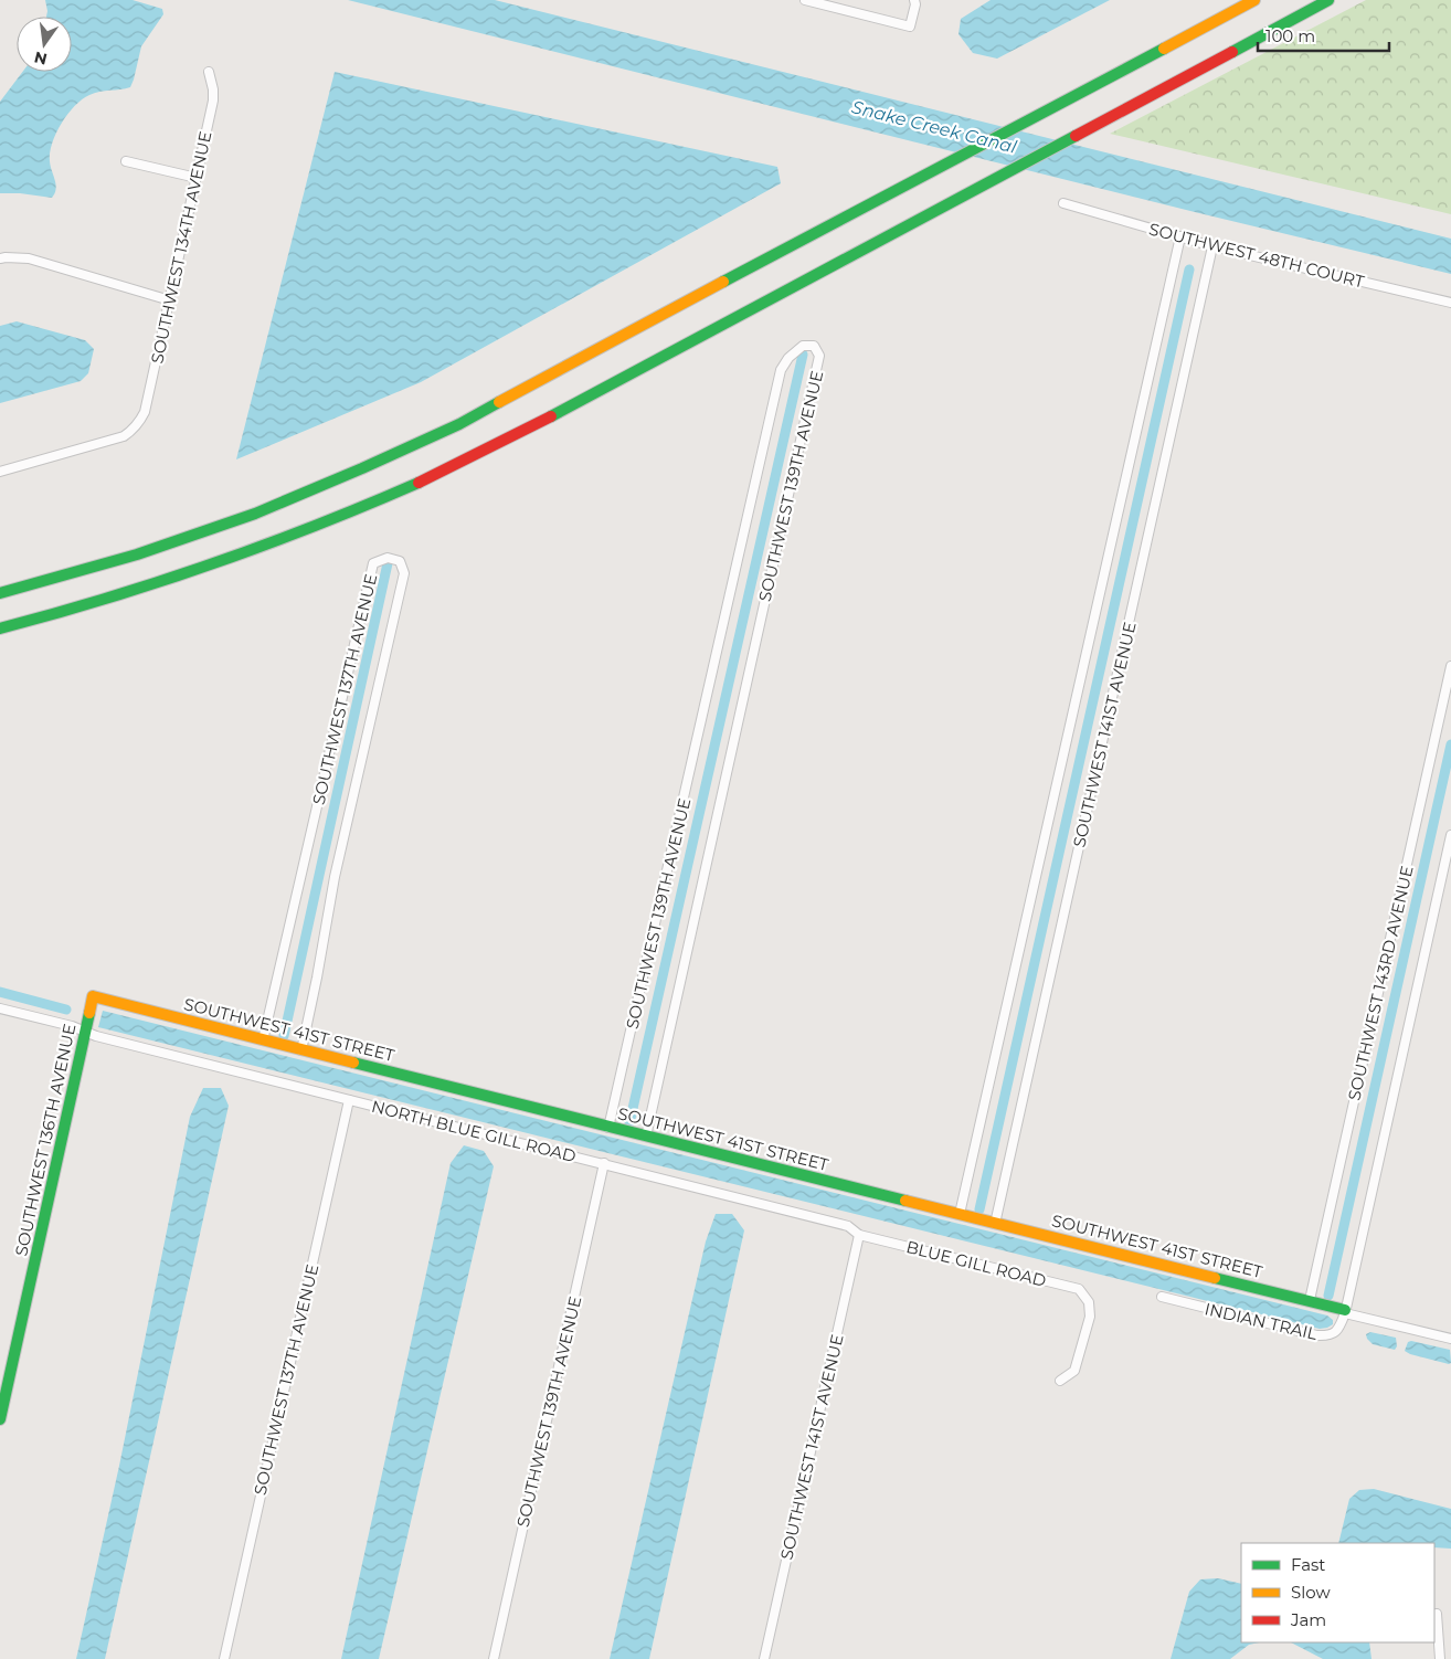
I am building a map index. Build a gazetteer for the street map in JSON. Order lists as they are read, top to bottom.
{
  "streets": {
    "main road": ["SOUTHWEST 41ST STREET", "SOUTHWEST 136TH AVENUE"],
    "street": [
      "SOUTHWEST 134TH AVENUE",
      "SOUTHWEST 48TH COURT",
      "SOUTHWEST 139TH AVENUE",
      "SOUTHWEST 137TH AVENUE",
      "SOUTHWEST 141ST AVENUE",
      "SOUTHWEST 143RD AVENUE",
      "NORTH BLUE GILL ROAD",
      "BLUE GILL ROAD",
      "INDIAN TRAIL"
    ]
  },
  "crossings": [
    ["SOUTHWEST 48TH COURT", "SOUTHWEST 141ST AVENUE"],
    ["SOUTHWEST 139TH AVENUE", "SOUTHWEST 41ST STREET"],
    ["SOUTHWEST 139TH AVENUE", "NORTH BLUE GILL ROAD"],
    ["SOUTHWEST 137TH AVENUE", "SOUTHWEST 41ST STREET"],
    ["SOUTHWEST 137TH AVENUE", "NORTH BLUE GILL ROAD"],
    ["SOUTHWEST 141ST AVENUE", "SOUTHWEST 41ST STREET"],
    ["SOUTHWEST 141ST AVENUE", "NORTH BLUE GILL ROAD"],
    ["SOUTHWEST 141ST AVENUE", "BLUE GILL ROAD"],
    ["SOUTHWEST 143RD AVENUE", "SOUTHWEST 41ST STREET"],
    ["SOUTHWEST 41ST STREET", "SOUTHWEST 136TH AVENUE"],
    ["SOUTHWEST 41ST STREET", "INDIAN TRAIL"],
    ["NORTH BLUE GILL ROAD", "SOUTHWEST 136TH AVENUE"],
    ["NORTH BLUE GILL ROAD", "BLUE GILL ROAD"]
  ],
  "water": ["Snake Creek Canal"],
  "legend": ["Fast", "Slow", "Jam"],
  "scale_bar": "100 m",
  "north": "bottom"
}
